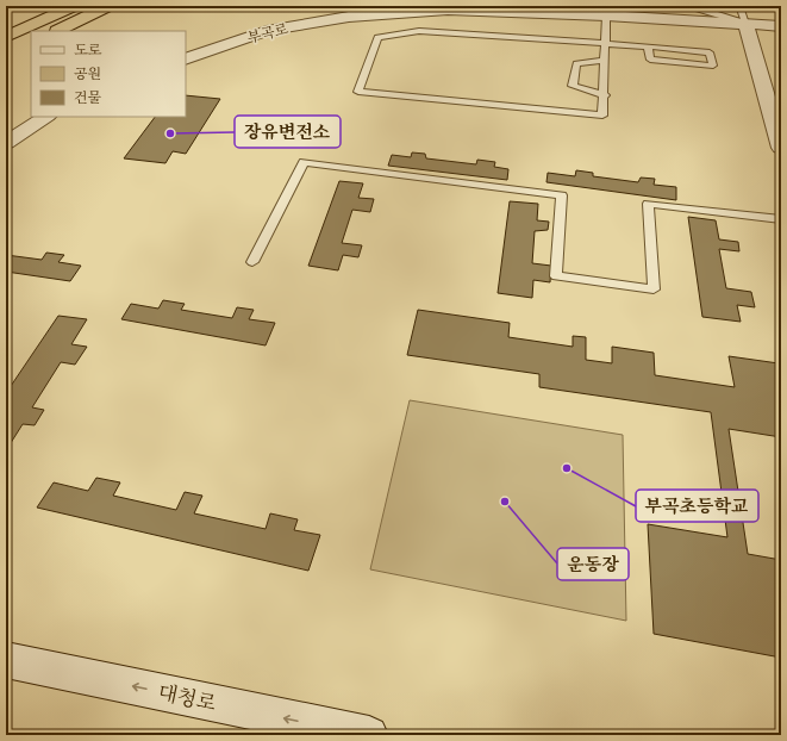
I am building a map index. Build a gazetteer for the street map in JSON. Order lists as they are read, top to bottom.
{
  "streets": {
    "street": ["부곡로", "대청로"]
  },
  "one_way": ["대청로"],
  "places": ["장유변전소", "부곡초등학교", "운동장"],
  "legend": ["도로", "공원", "건물"]
}
